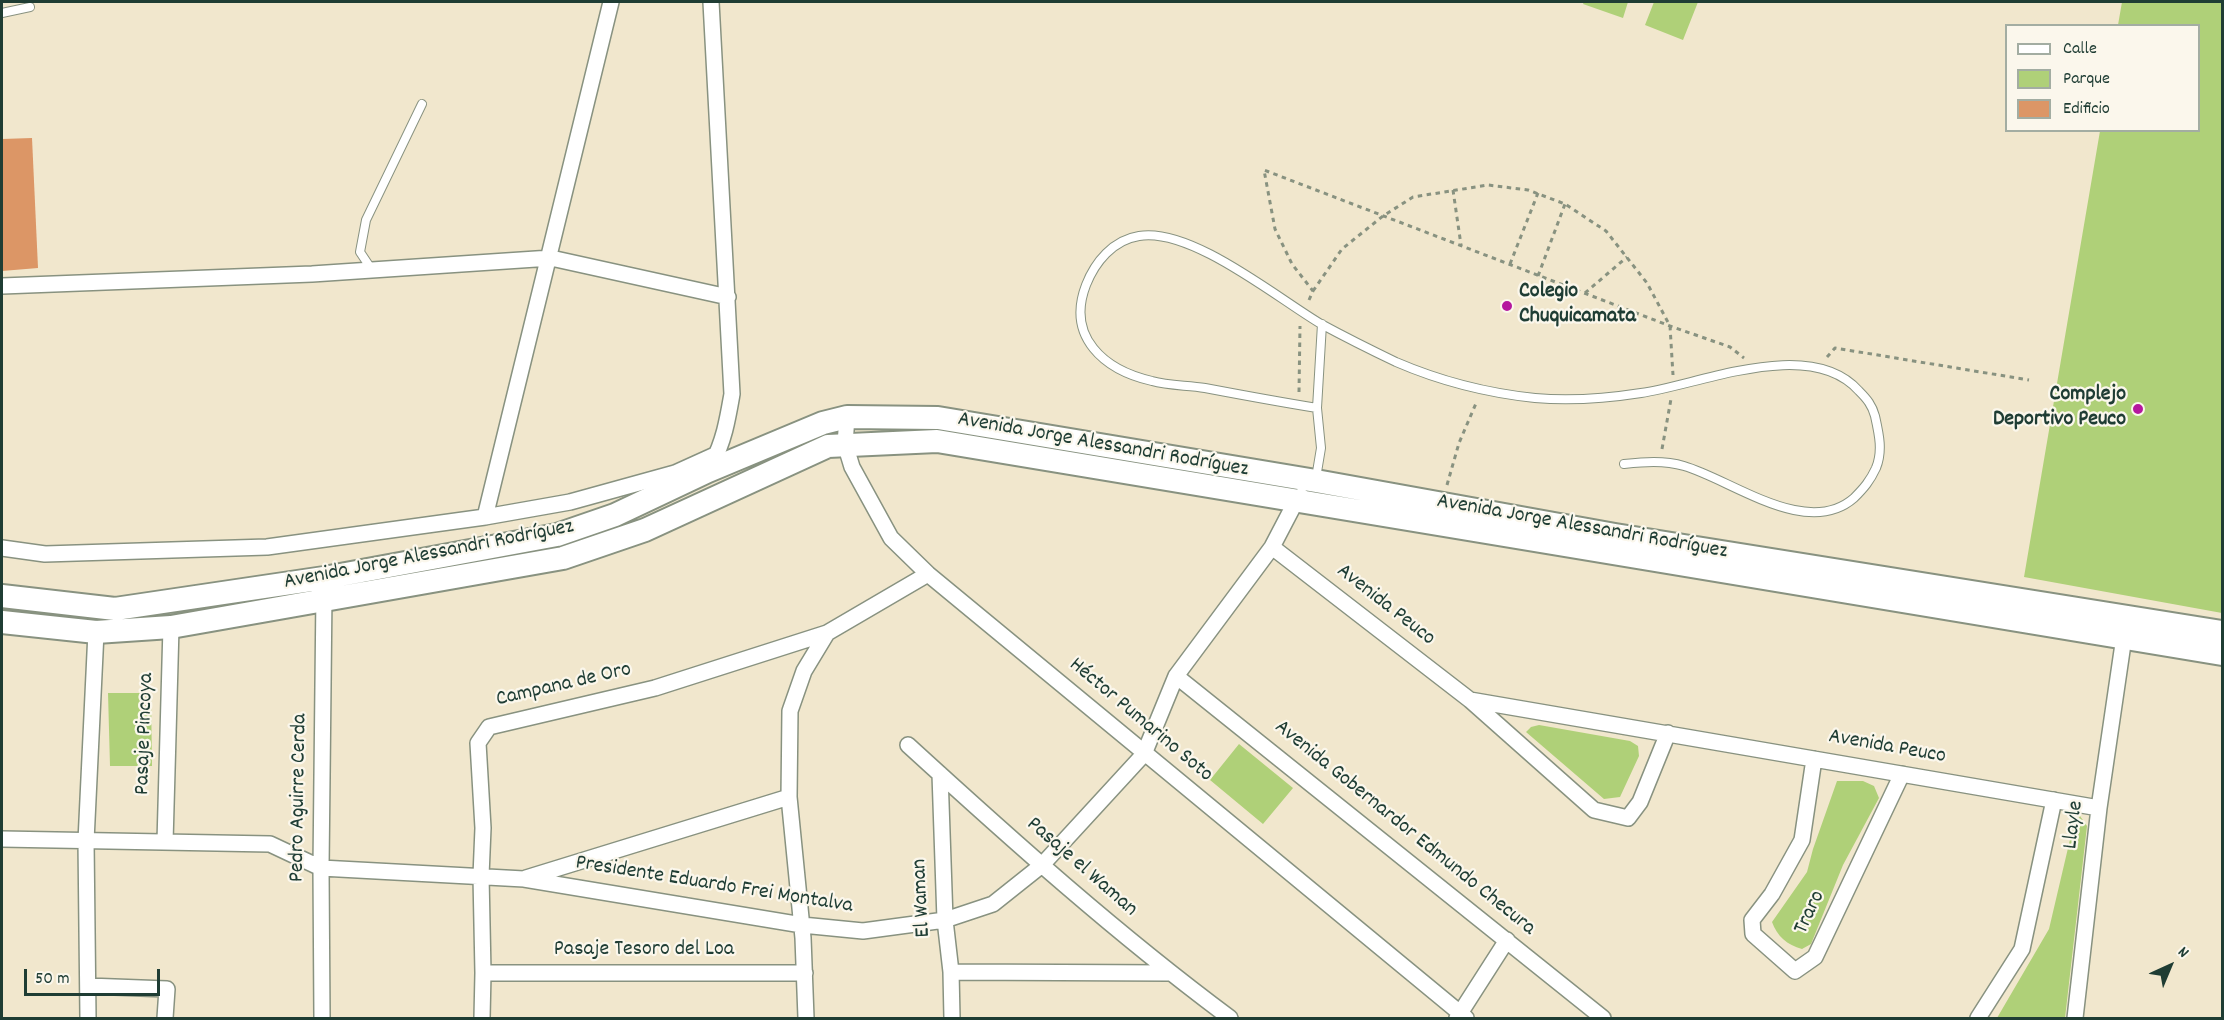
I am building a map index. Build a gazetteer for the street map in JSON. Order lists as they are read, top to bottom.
{
  "streets": {
    "street": [
      "Avenida Jorge Alessandri Rodríguez",
      "Avenida Peuco",
      "Campana de Oro",
      "Héctor Pumarino Soto",
      "Pasaje Pincoya",
      "Pedro Aguirre Cerda",
      "Llayle",
      "Avenida Gobernardor Edmundo Checura",
      "Pasaje el Waman",
      "Presidente Eduardo Frei Montalva",
      "El Waman",
      "Traro",
      "Pasaje Tesoro del Loa"
    ]
  },
  "crossings": [
    ["Avenida Jorge Alessandri Rodríguez", "Héctor Pumarino Soto"],
    ["Avenida Jorge Alessandri Rodríguez", "Pasaje Pincoya"],
    ["Avenida Jorge Alessandri Rodríguez", "Pedro Aguirre Cerda"],
    ["Avenida Jorge Alessandri Rodríguez", "Llayle"],
    ["Avenida Jorge Alessandri Rodríguez", "Presidente Eduardo Frei Montalva"],
    ["Avenida Peuco", "Llayle"],
    ["Avenida Peuco", "Presidente Eduardo Frei Montalva"],
    ["Avenida Peuco", "Traro"],
    ["Campana de Oro", "Héctor Pumarino Soto"],
    ["Campana de Oro", "Presidente Eduardo Frei Montalva"],
    ["Campana de Oro", "Pasaje Tesoro del Loa"],
    ["Héctor Pumarino Soto", "Presidente Eduardo Frei Montalva"],
    ["Pasaje Pincoya", "Presidente Eduardo Frei Montalva"],
    ["Pedro Aguirre Cerda", "Presidente Eduardo Frei Montalva"],
    ["Avenida Gobernardor Edmundo Checura", "Presidente Eduardo Frei Montalva"],
    ["Pasaje el Waman", "Presidente Eduardo Frei Montalva"],
    ["Pasaje el Waman", "El Waman"],
    ["Presidente Eduardo Frei Montalva", "El Waman"]
  ],
  "places": ["Colegio Chuquicamata", "Complejo Deportivo Peuco"],
  "legend": ["Calle", "Parque", "Edificio"],
  "scale_bar": "50 m",
  "north": "top right"
}
